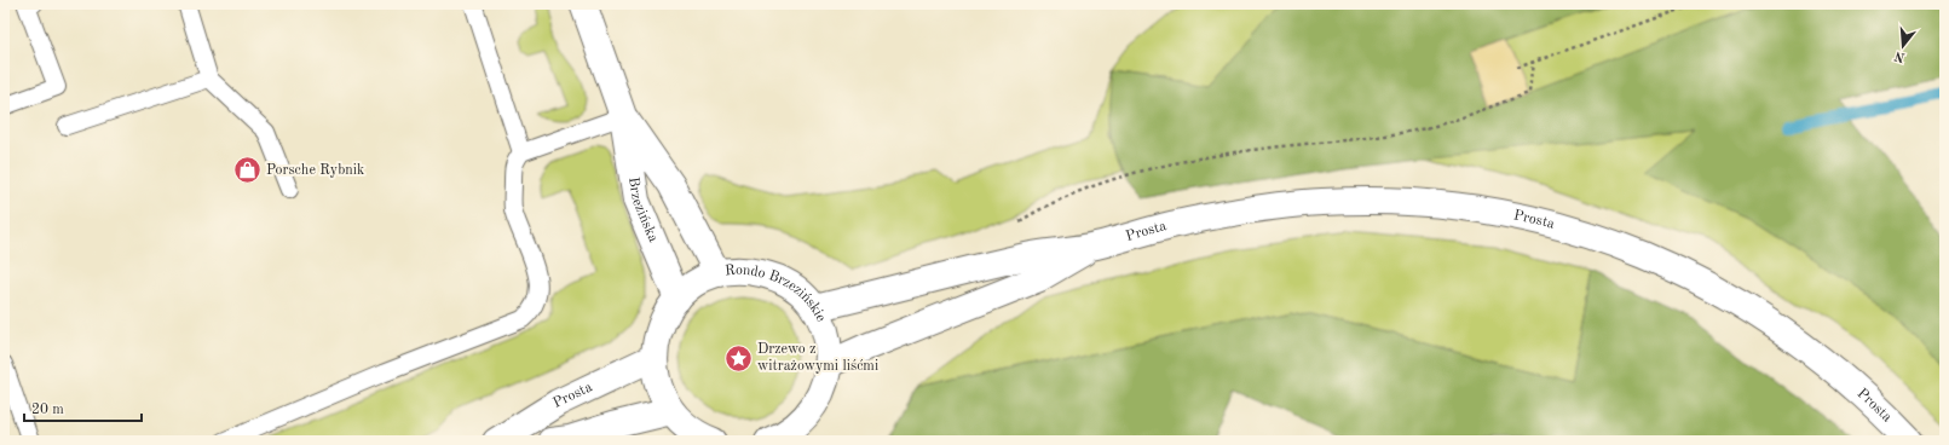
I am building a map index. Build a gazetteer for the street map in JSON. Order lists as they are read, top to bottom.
{
  "streets": {
    "main road": ["Brzezińska", "Prosta", "Rondo Brzezińskie"]
  },
  "crossings": [
    ["Brzezińska", "Rondo Brzezińskie"],
    ["Prosta", "Rondo Brzezińskie"]
  ],
  "places": {
    "shop": ["Porsche Rybnik"],
    "place": ["Drzewo z witrażowymi liśćmi"]
  },
  "scale_bar": "20 m",
  "north": "bottom"
}
